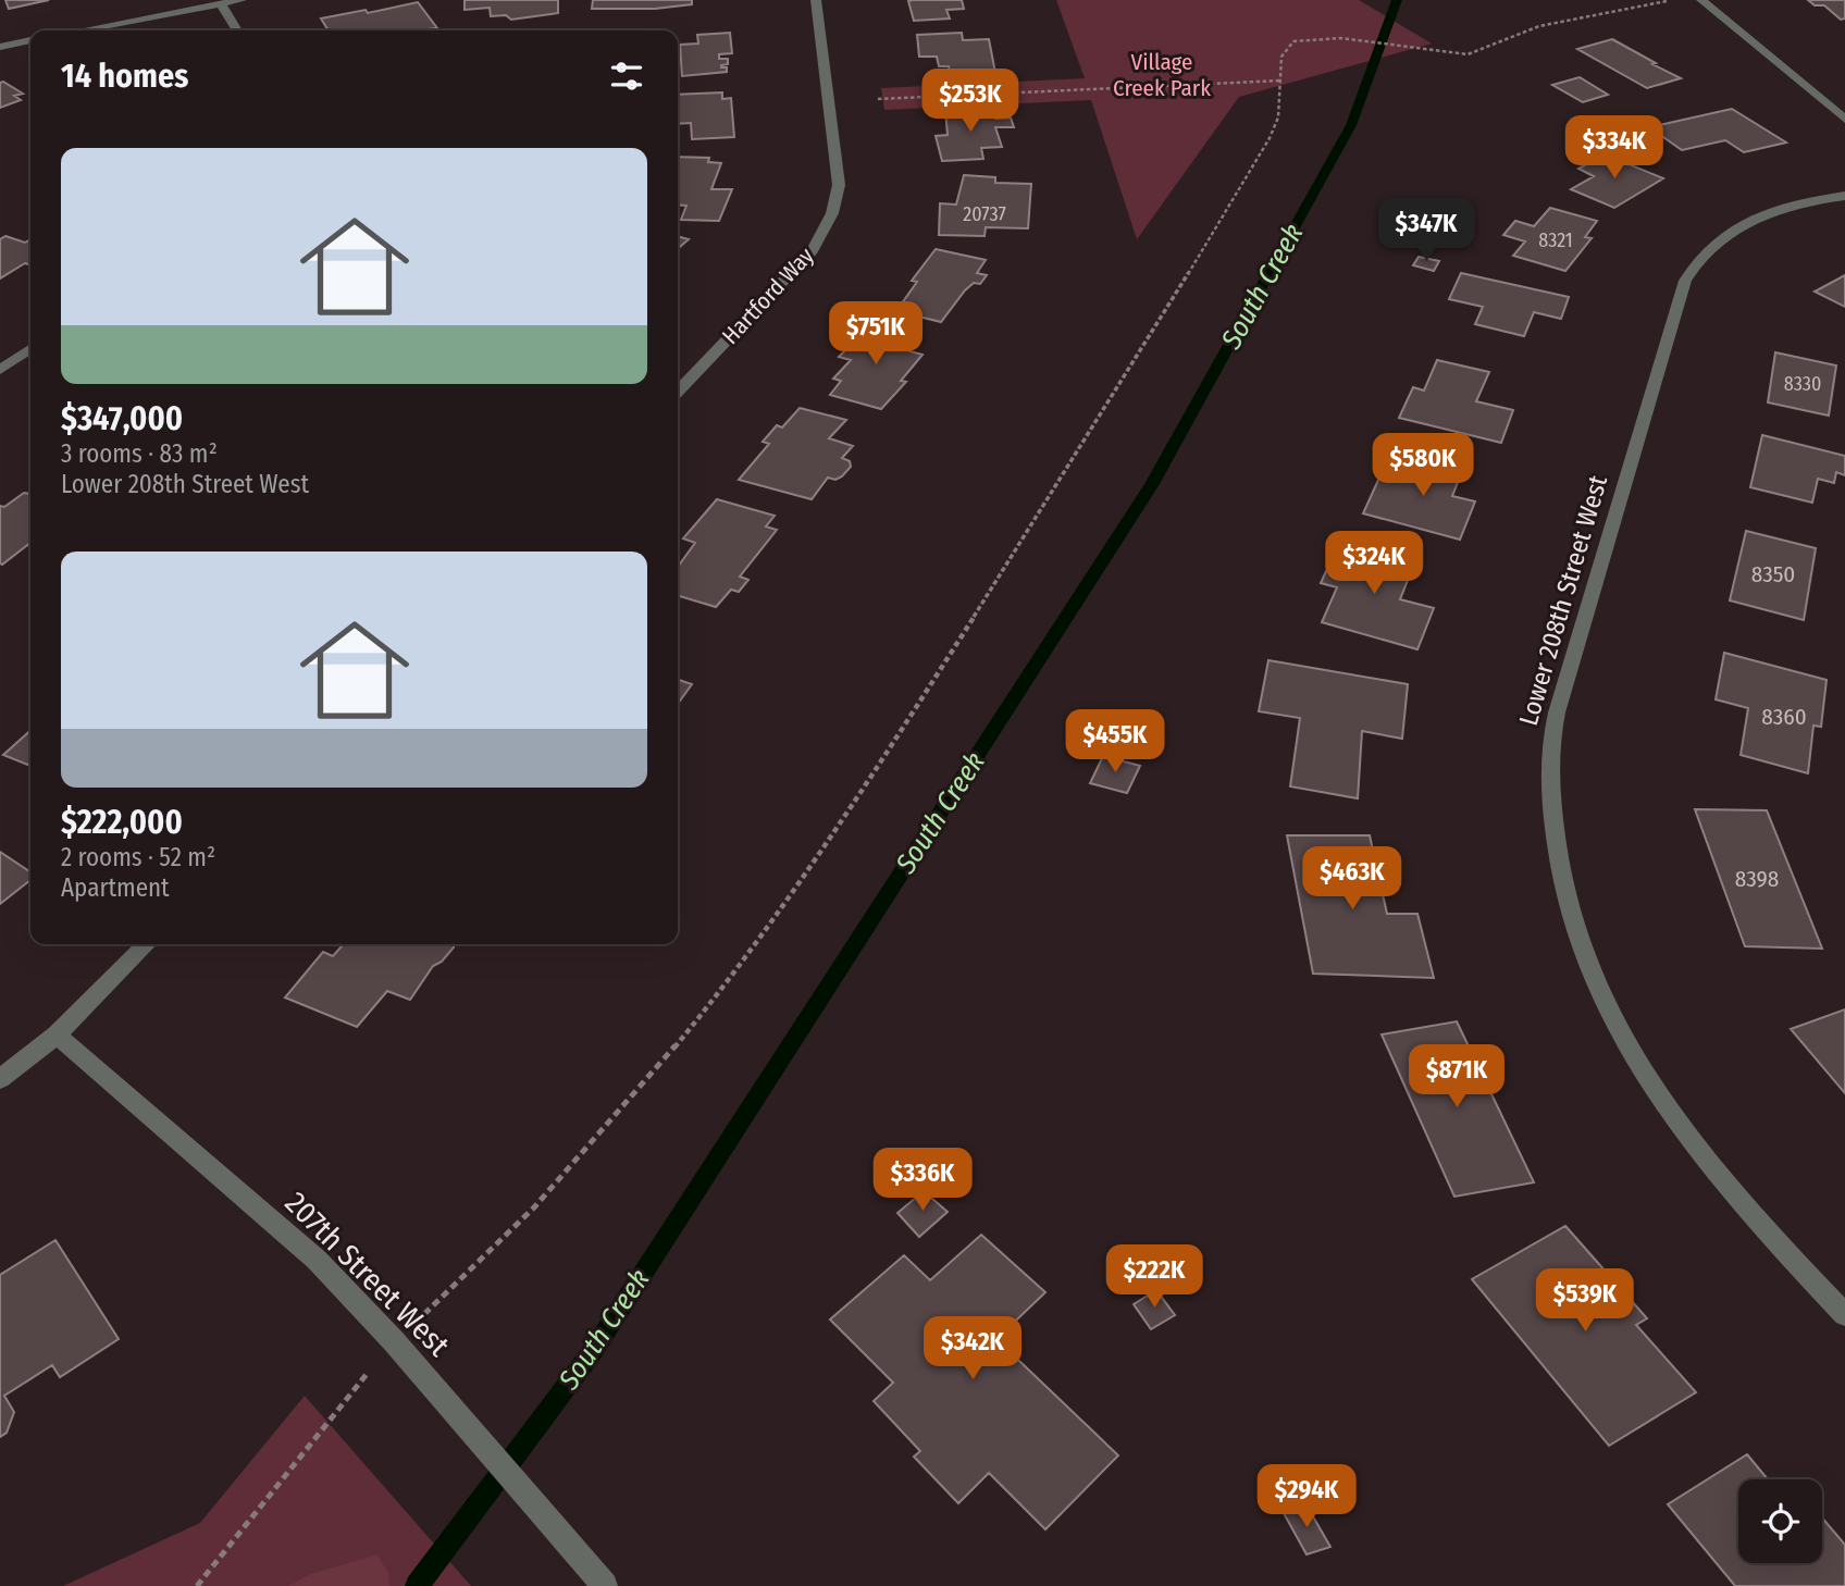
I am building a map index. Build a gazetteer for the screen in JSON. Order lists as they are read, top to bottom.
{
  "streets": {
    "street": ["Hartford Way", "Lower 208th Street West", "207th Street West"]
  },
  "water": ["South Creek"],
  "parks": ["Village Creek Park"],
  "house_numbers": [
    "20737",
    "8321",
    "8330",
    "8350",
    "8360",
    "8398"
  ],
  "page": {
    "heading": "14 homes",
    "price": [
      "$253K",
      "$334K",
      "$347K",
      "$751K",
      "$580K",
      "$324K",
      "$455K",
      "$463K",
      "$871K",
      "$336K",
      "$222K",
      "$539K",
      "$342K",
      "$294K"
    ],
    "list": [
      {
        "name": "$347,000",
        "note": "3 rooms · 83 m² · Lower 208th Street West"
      },
      {
        "name": "$222,000",
        "note": "2 rooms · 52 m² · Apartment"
      }
    ]
  }
}
